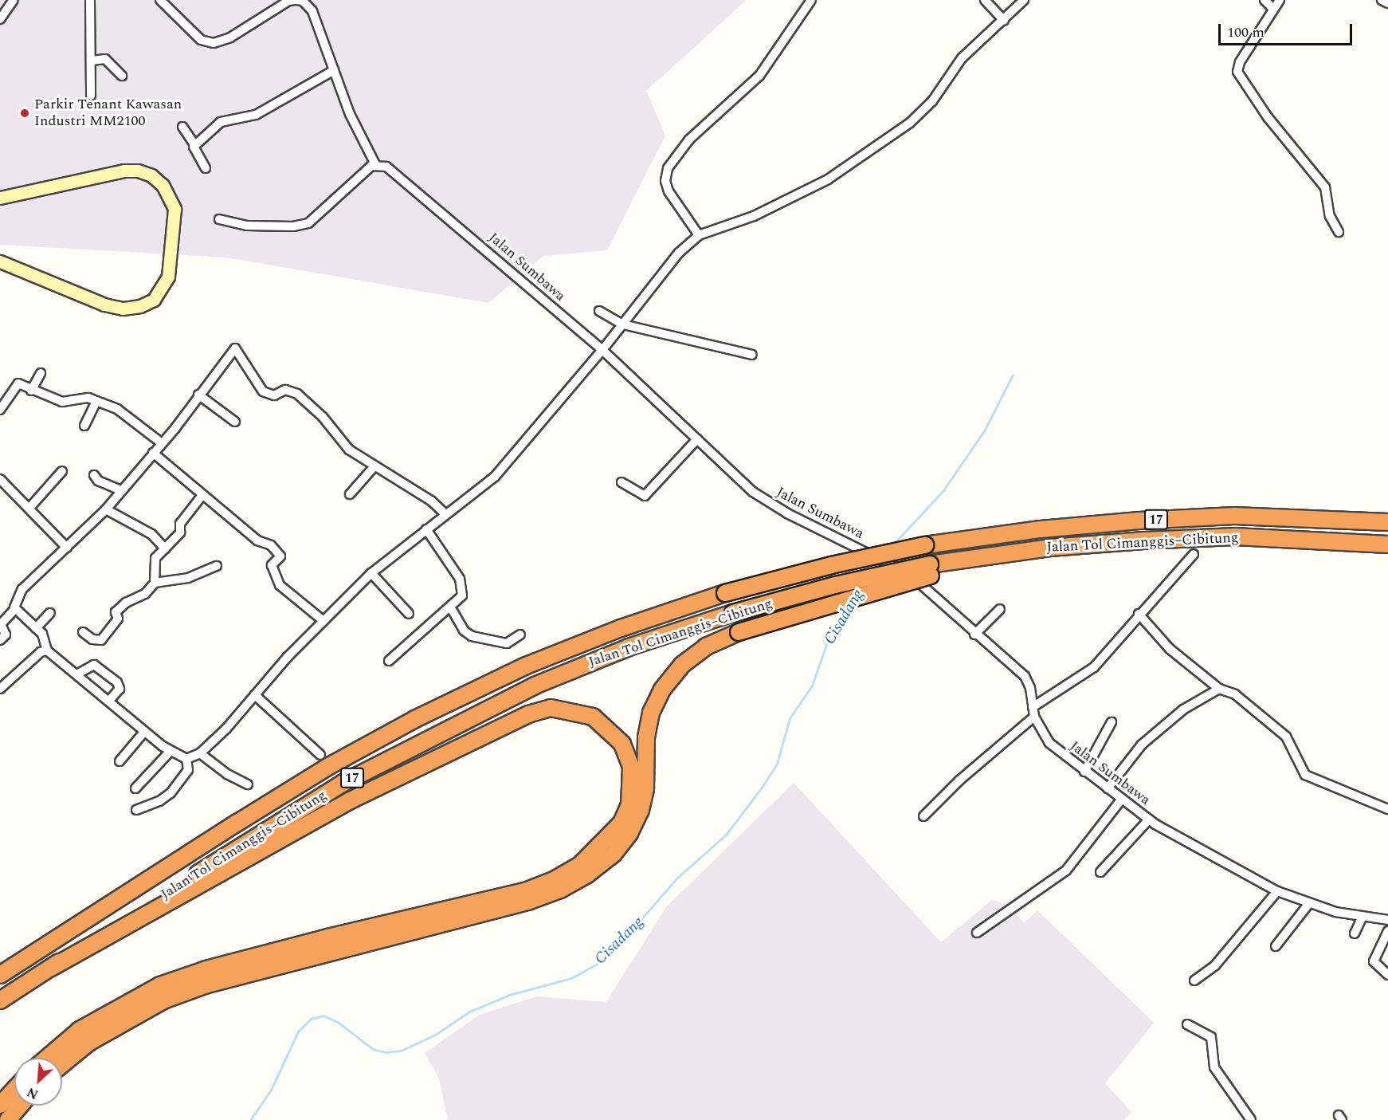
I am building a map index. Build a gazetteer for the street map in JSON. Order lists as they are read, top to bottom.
{
  "streets": {
    "highway": ["17", "Jalan Tol Cimanggis–Cibitung"],
    "street": ["Jalan Sumbawa"]
  },
  "water": ["Cisadang"],
  "places": ["Parkir Tenant Kawasan Industri MM2100"],
  "scale_bar": "100 m",
  "north": "bottom left"
}
